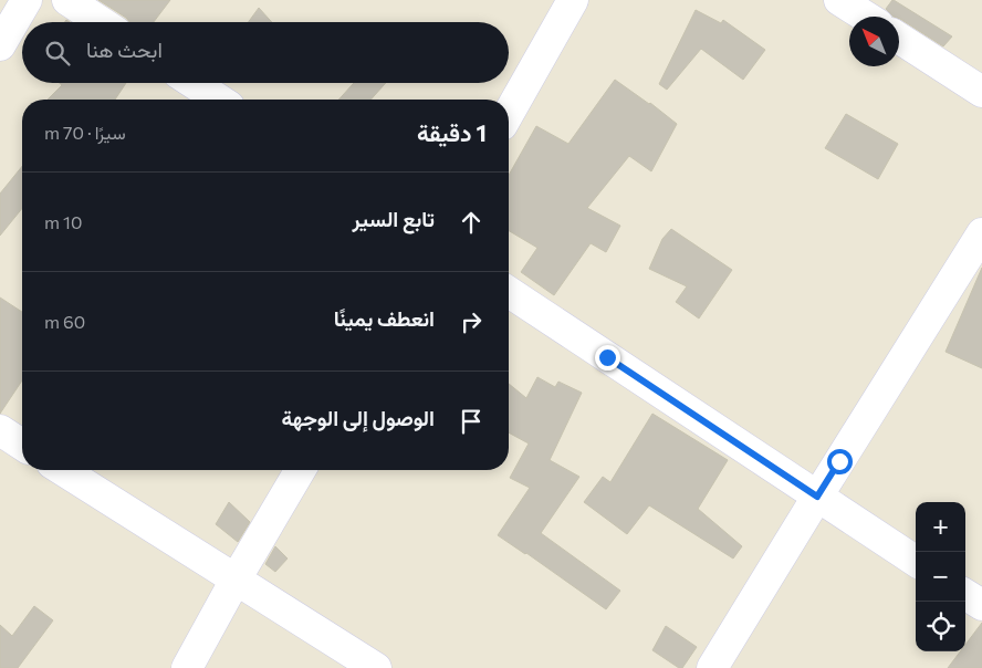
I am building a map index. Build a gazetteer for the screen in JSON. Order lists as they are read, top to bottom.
{
  "north": "top left",
  "page": {
    "search": "ابحث هنا",
    "heading": ["1 دقيقة", "سيرًا · 70 m"],
    "list": [
      ["تابع السير", "10 m"],
      ["انعطف يمينًا", "60 m"],
      "الوصول إلى الوجهة"
    ],
    "map_buttons": ["+", "−"]
  }
}
